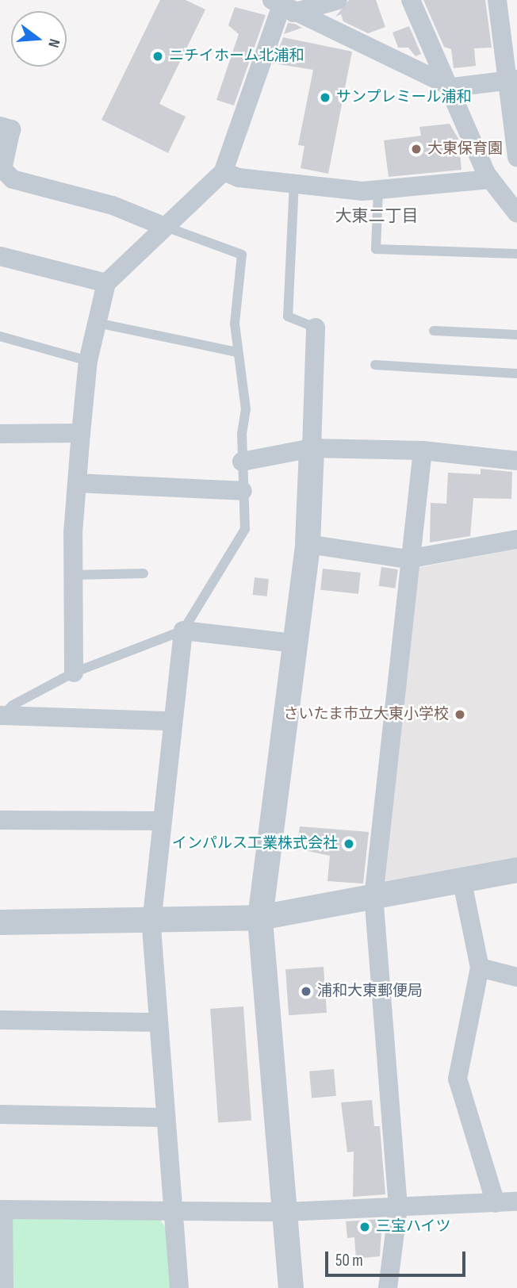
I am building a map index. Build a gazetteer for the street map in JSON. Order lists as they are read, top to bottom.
{
  "districts": ["大東二丁目"],
  "places": [
    "ニチイホーム北浦和",
    "サンプレミール浦和",
    "大東保育園",
    "さいたま市立大東小学校",
    "インパルス工業株式会社",
    "浦和大東郵便局",
    "三宝ハイツ"
  ],
  "scale_bar": "50 m",
  "north": "right"
}
